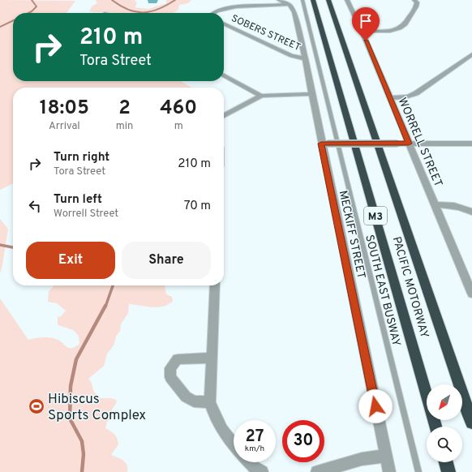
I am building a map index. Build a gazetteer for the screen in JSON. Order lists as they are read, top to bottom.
{
  "streets": {
    "highway": ["M3", "PACIFIC MOTORWAY"],
    "street": ["SOBERS STREET", "WORRELL STREET", "MECKIFF STREET"],
    "lane": ["SOUTH EAST BUSWAY"]
  },
  "crossings": [
    ["SOBERS STREET", "MECKIFF STREET"]
  ],
  "places": {
    "sports": ["Hibiscus Sports Complex"]
  },
  "north": "bottom left",
  "page": {
    "turn": ["210 m", "Tora Street"],
    "eta": [
      "18:05",
      "Arrival",
      "2",
      "min",
      "460",
      "m"
    ],
    "list": [
      {
        "name": "Turn right",
        "note": "Tora Street",
        "value": "210 m"
      },
      {
        "name": "Turn left",
        "note": "Worrell Street",
        "value": "70 m"
      }
    ],
    "buttons": ["Exit", "Share"],
    "speed": "27 km/h",
    "limit": "30"
  }
}
